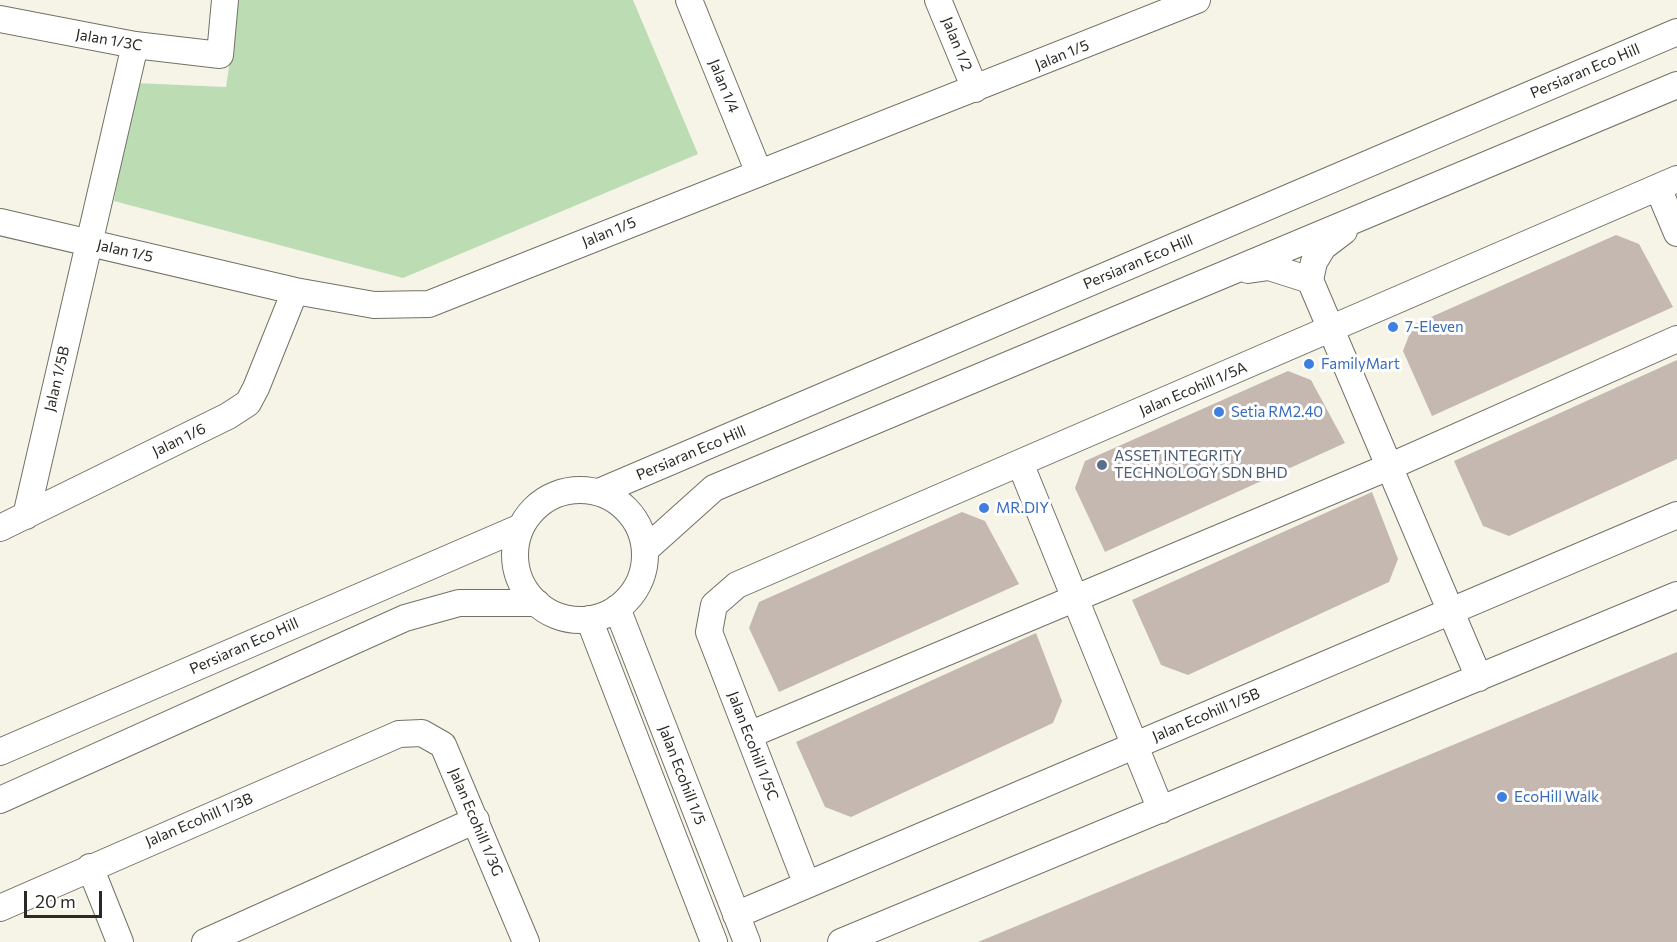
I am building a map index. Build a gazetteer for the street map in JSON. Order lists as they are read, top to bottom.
{
  "streets": {
    "street": [
      "Jalan 1/3C",
      "Jalan 1/2",
      "Jalan 1/5",
      "Persiaran Eco Hill",
      "Jalan 1/4",
      "Jalan 1/5B",
      "Jalan Ecohill 1/5A",
      "Jalan 1/6",
      "Jalan Ecohill 1/5B",
      "Jalan Ecohill 1/5C",
      "Jalan Ecohill 1/5",
      "Jalan Ecohill 1/3B",
      "Jalan Ecohill 1/3G"
    ]
  },
  "crossings": [
    ["Jalan 1/3C", "Jalan 1/5B"],
    ["Jalan 1/2", "Jalan 1/5"],
    ["Jalan 1/5", "Jalan 1/4"],
    ["Jalan 1/5", "Jalan 1/5B"],
    ["Jalan 1/5", "Jalan 1/6"],
    ["Persiaran Eco Hill", "Jalan Ecohill 1/5"],
    ["Jalan 1/5B", "Jalan 1/6"],
    ["Jalan Ecohill 1/5A", "Jalan Ecohill 1/5C"],
    ["Jalan Ecohill 1/5B", "Jalan Ecohill 1/5C"],
    ["Jalan Ecohill 1/5B", "Jalan Ecohill 1/5"],
    ["Jalan Ecohill 1/3B", "Jalan Ecohill 1/3G"]
  ],
  "places": [
    "7-Eleven",
    "FamilyMart",
    "Setia RM2.40",
    "ASSET INTEGRITY TECHNOLOGY SDN BHD",
    "MR.DIY",
    "EcoHill Walk"
  ],
  "scale_bar": "20 m"
}
